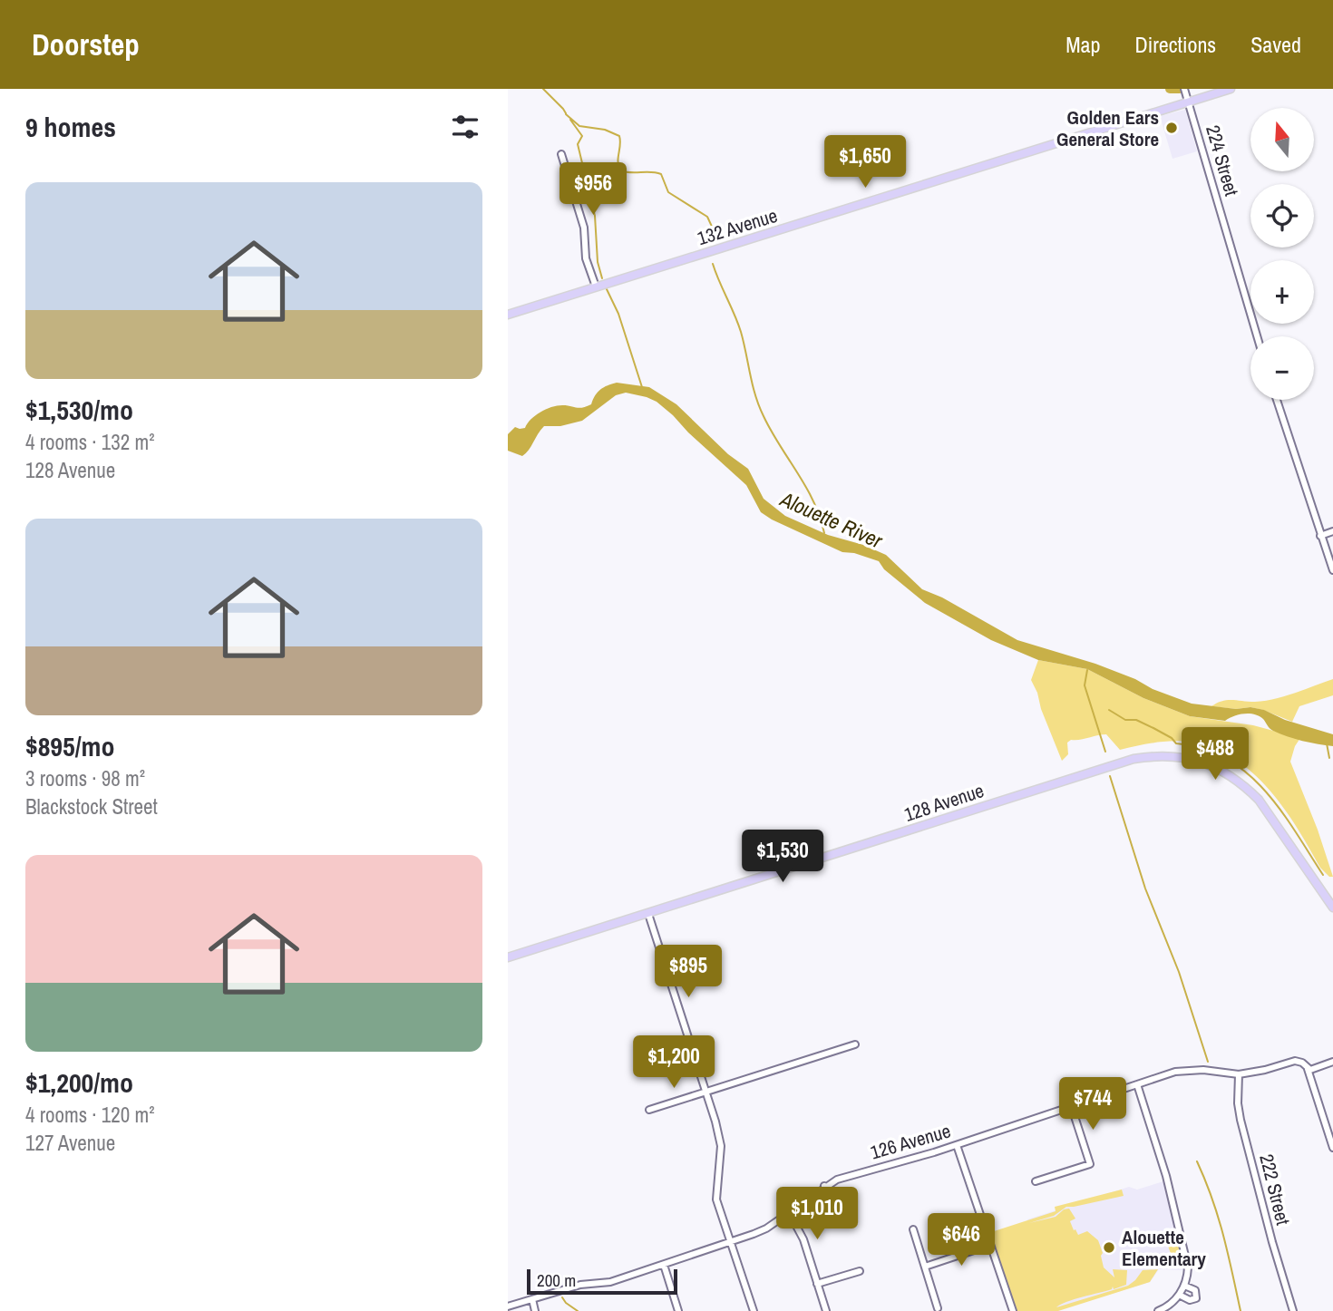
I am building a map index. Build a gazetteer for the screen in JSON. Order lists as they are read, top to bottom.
{
  "streets": {
    "main road": ["132 Avenue", "128 Avenue"],
    "street": ["224 Street", "126 Avenue", "222 Street"]
  },
  "crossings": [
    ["224 Street", "132 Avenue"],
    ["126 Avenue", "222 Street"]
  ],
  "water": ["Alouette River"],
  "places": ["Golden Ears General Store", "Alouette Elementary"],
  "scale_bar": "200 m",
  "north": "top",
  "page": {
    "header": "Doorstep",
    "nav": ["Map", "Directions", "Saved"],
    "heading": "9 homes",
    "map_buttons": ["+", "−"],
    "price": [
      "$1,650",
      "$956",
      "$488",
      "$1,530",
      "$895",
      "$1,200",
      "$744",
      "$1,010",
      "$646"
    ],
    "list": [
      {
        "name": "$1,530/mo",
        "note": "4 rooms · 132 m² · 128 Avenue"
      },
      {
        "name": "$895/mo",
        "note": "3 rooms · 98 m² · Blackstock Street"
      },
      {
        "name": "$1,200/mo",
        "note": "4 rooms · 120 m² · 127 Avenue"
      }
    ],
    "scale": "200 m"
  }
}
